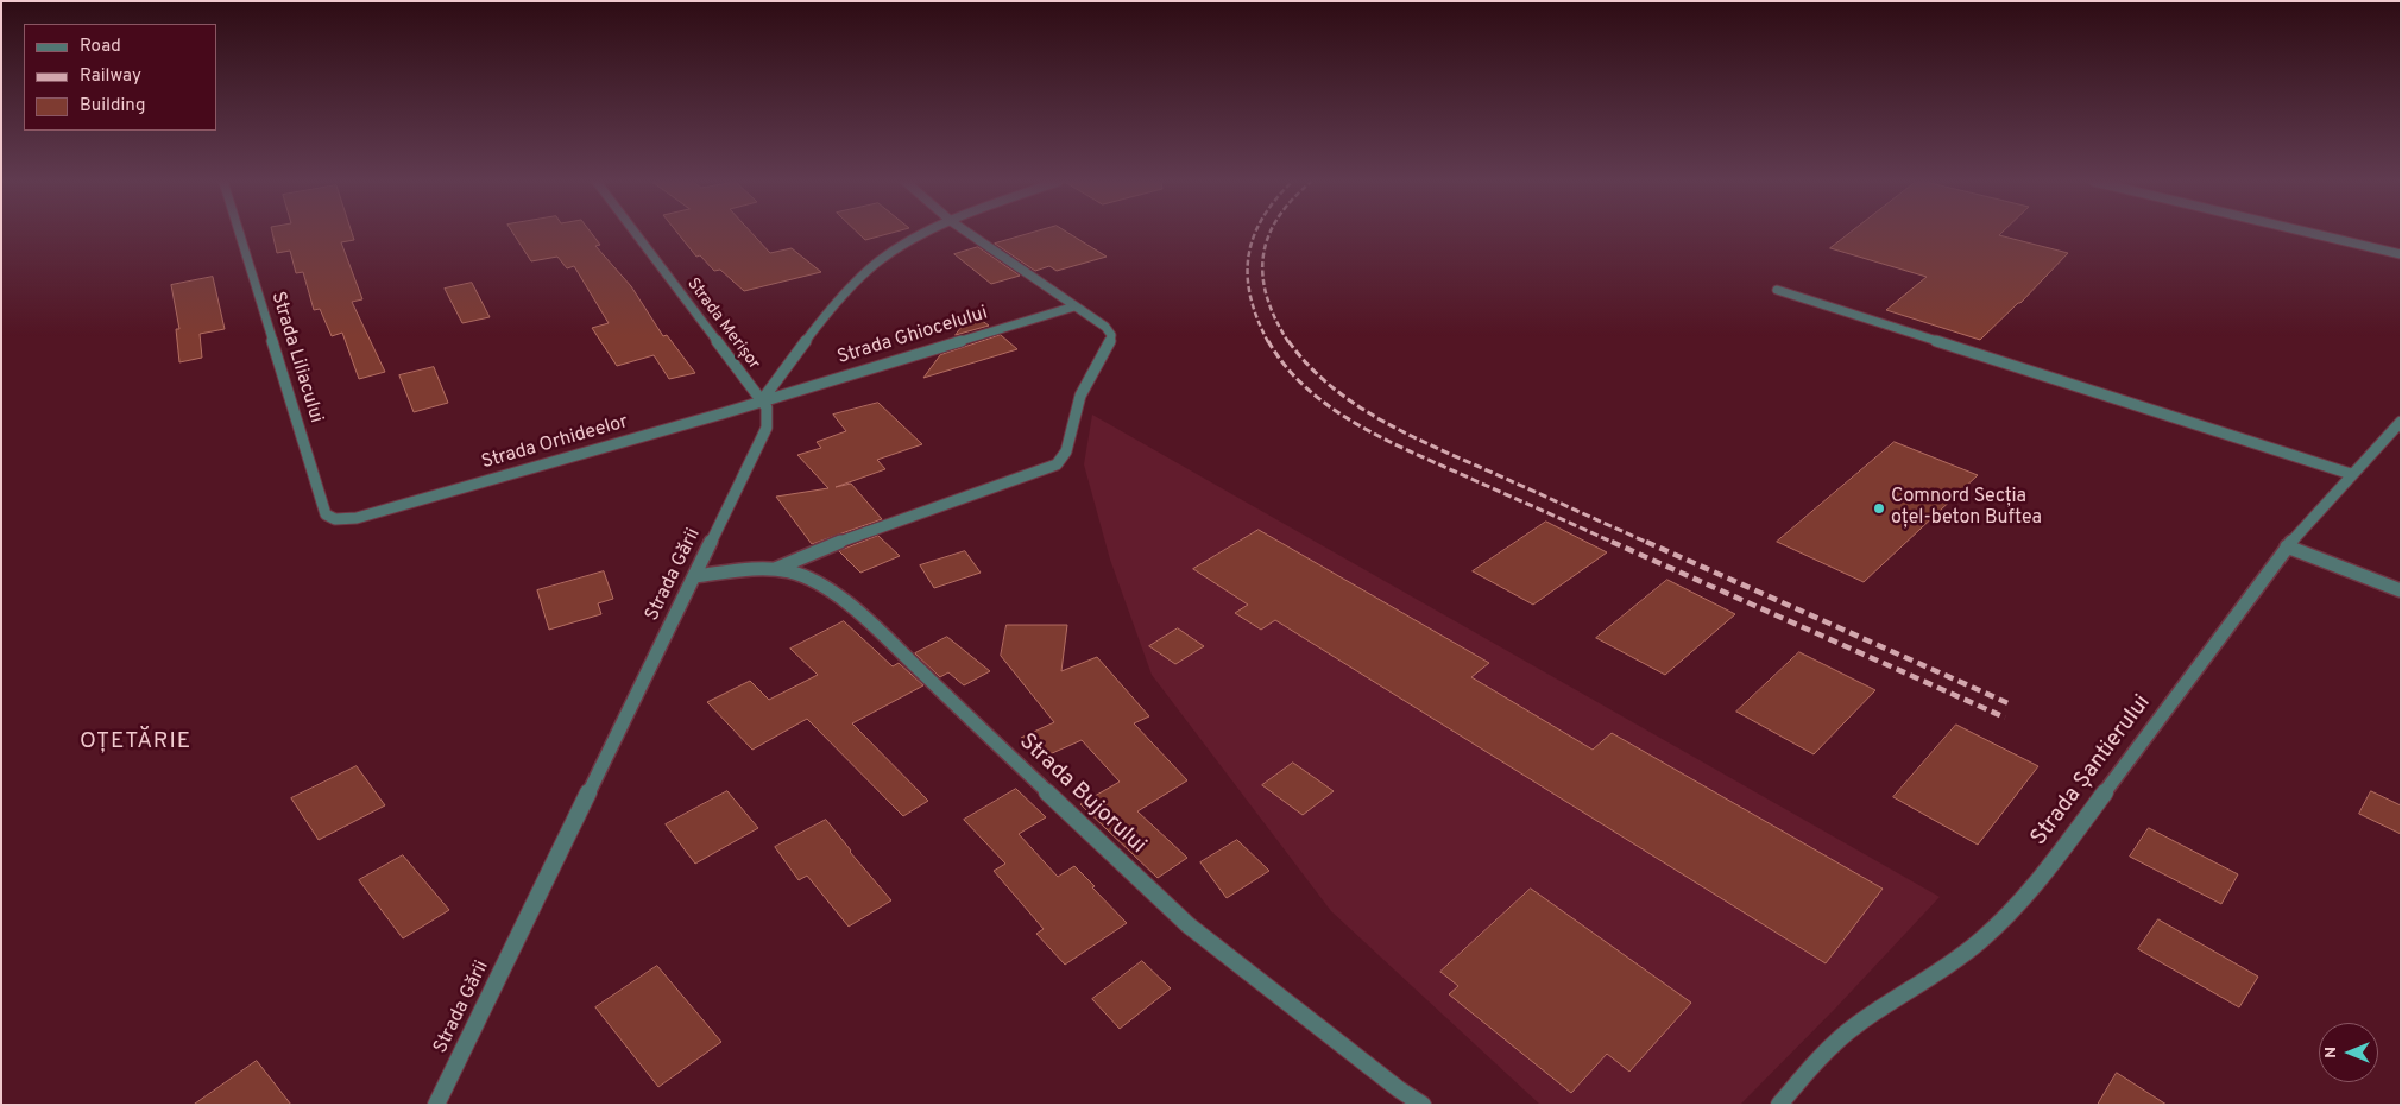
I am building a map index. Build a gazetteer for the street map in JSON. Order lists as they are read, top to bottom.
{
  "streets": {
    "street": [
      "Strada Merișor",
      "Strada Ghiocelului",
      "Strada Liliacului",
      "Strada Orhideelor",
      "Strada Gării",
      "Strada Șantierului",
      "Strada Bujorului"
    ]
  },
  "crossings": [
    ["Strada Merișor", "Strada Ghiocelului"],
    ["Strada Merișor", "Strada Orhideelor"],
    ["Strada Merișor", "Strada Gării"],
    ["Strada Ghiocelului", "Strada Orhideelor"],
    ["Strada Ghiocelului", "Strada Gării"],
    ["Strada Liliacului", "Strada Orhideelor"],
    ["Strada Orhideelor", "Strada Gării"],
    ["Strada Gării", "Strada Bujorului"]
  ],
  "districts": ["OȚETĂRIE"],
  "places": ["Comnord Secția oțel-beton Buftea"],
  "legend": ["Road", "Railway", "Building"],
  "north": "left"
}
